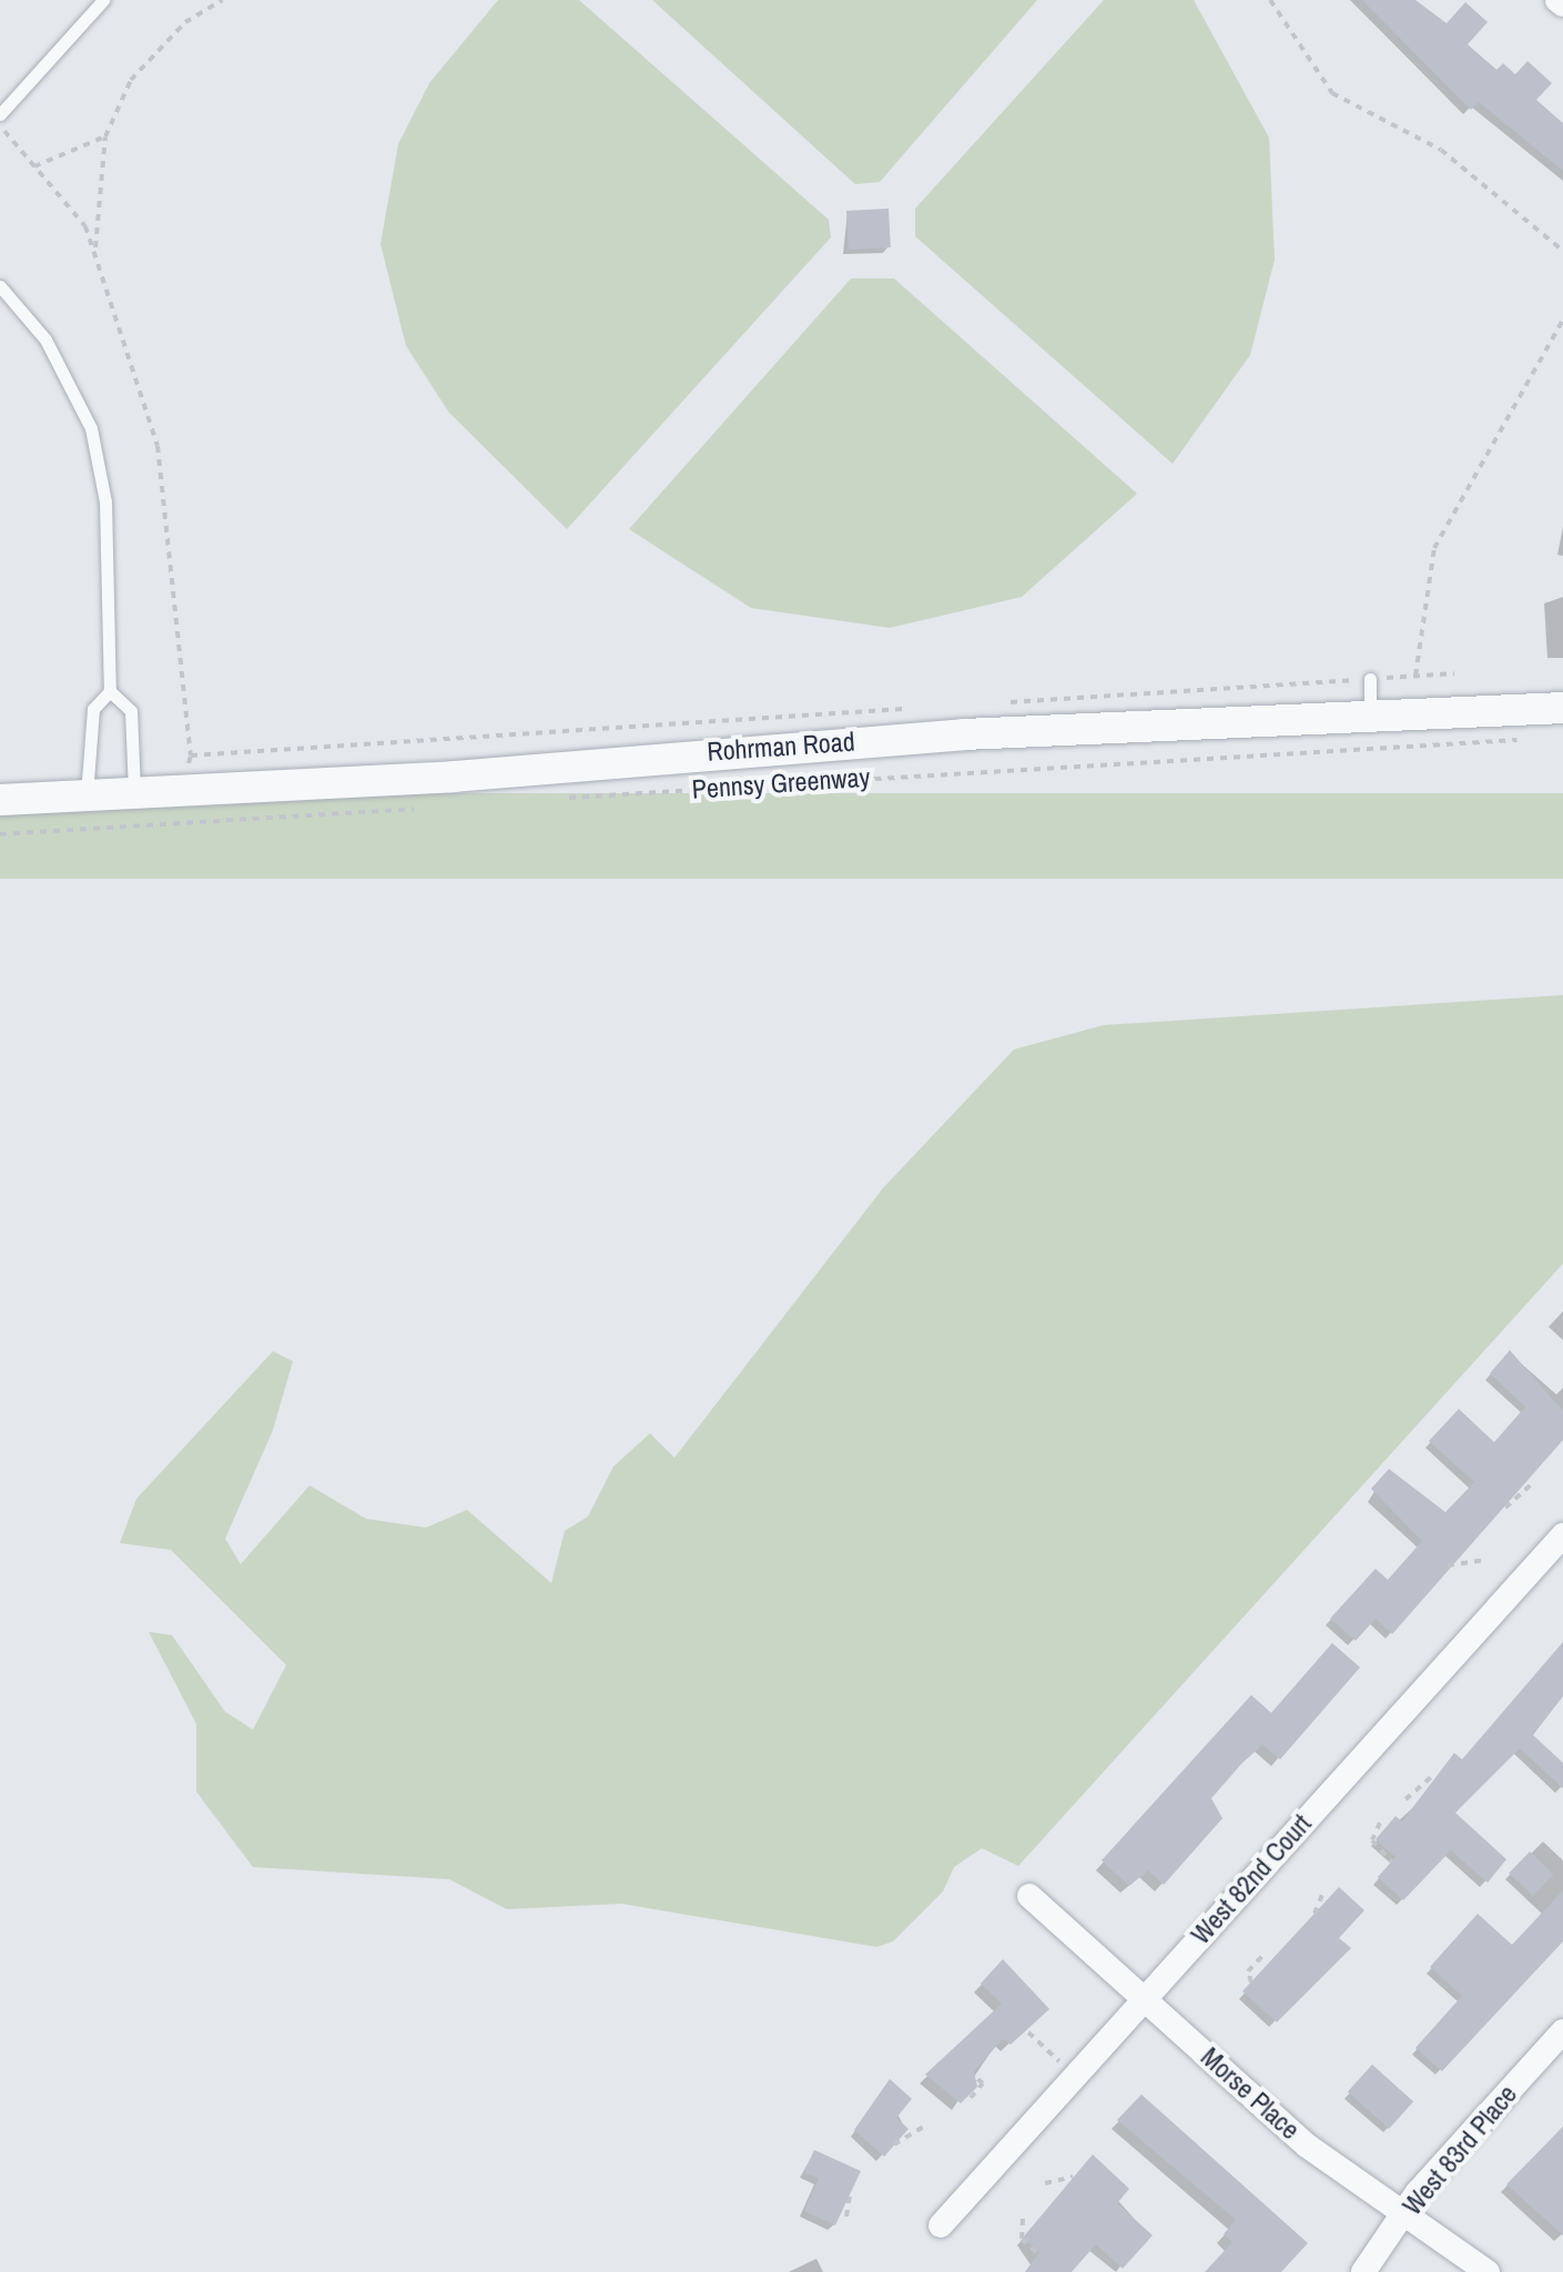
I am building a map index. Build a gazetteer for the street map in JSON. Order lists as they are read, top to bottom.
{
  "streets": {
    "street": [
      "Rohrman Road",
      "West 82nd Court",
      "Morse Place",
      "West 83rd Place"
    ],
    "path": ["Pennsy Greenway"]
  },
  "crossings": [
    ["West 82nd Court", "Morse Place"],
    ["Morse Place", "West 83rd Place"]
  ]
}
